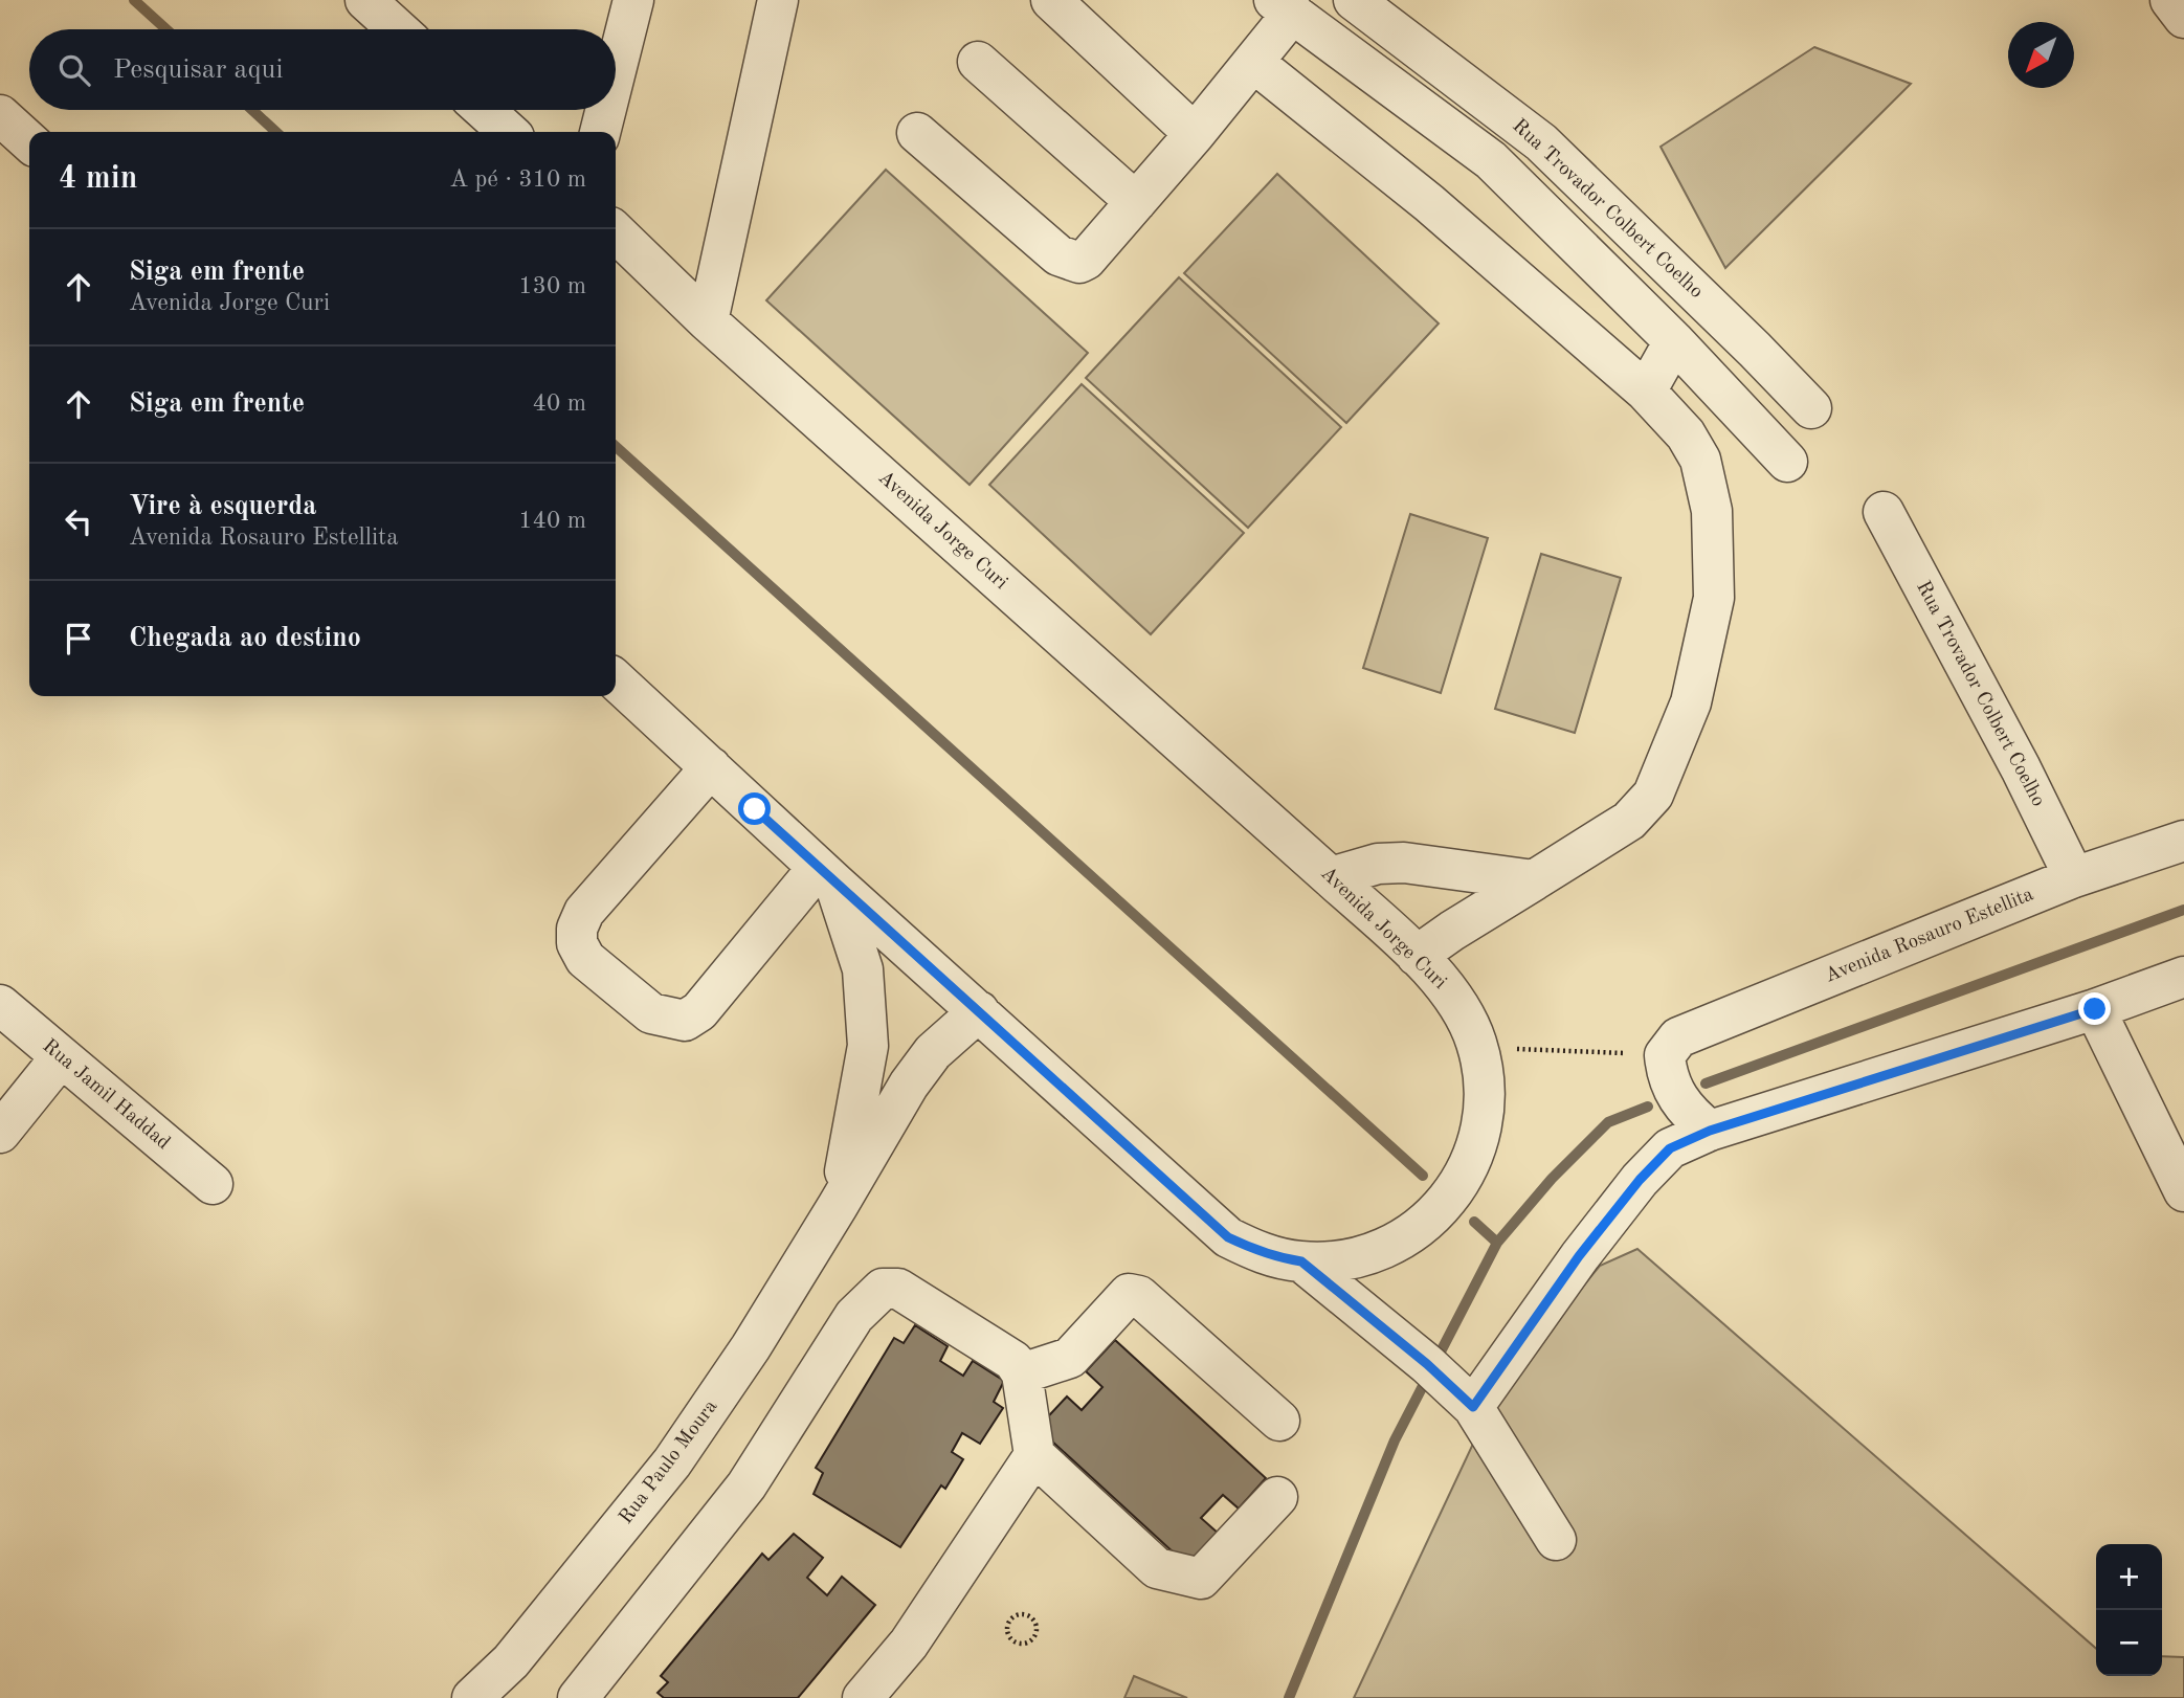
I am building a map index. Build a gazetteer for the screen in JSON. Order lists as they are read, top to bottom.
{
  "streets": {
    "street": [
      "Rua Trovador Colbert Coelho",
      "Avenida Jorge Curi",
      "Avenida Rosauro Estellita",
      "Rua Jamil Haddad",
      "Rua Paulo Moura"
    ]
  },
  "crossings": [
    ["Rua Trovador Colbert Coelho", "Avenida Rosauro Estellita"],
    ["Avenida Jorge Curi", "Rua Paulo Moura"]
  ],
  "north": "bottom left",
  "page": {
    "search": "Pesquisar aqui",
    "heading": ["4 min", "A pé · 310 m"],
    "list": [
      ["Siga em frente", "Avenida Jorge Curi", "130 m"],
      ["Siga em frente", "40 m"],
      ["Vire à esquerda", "Avenida Rosauro Estellita", "140 m"],
      "Chegada ao destino"
    ],
    "map_buttons": ["+", "−"]
  }
}
